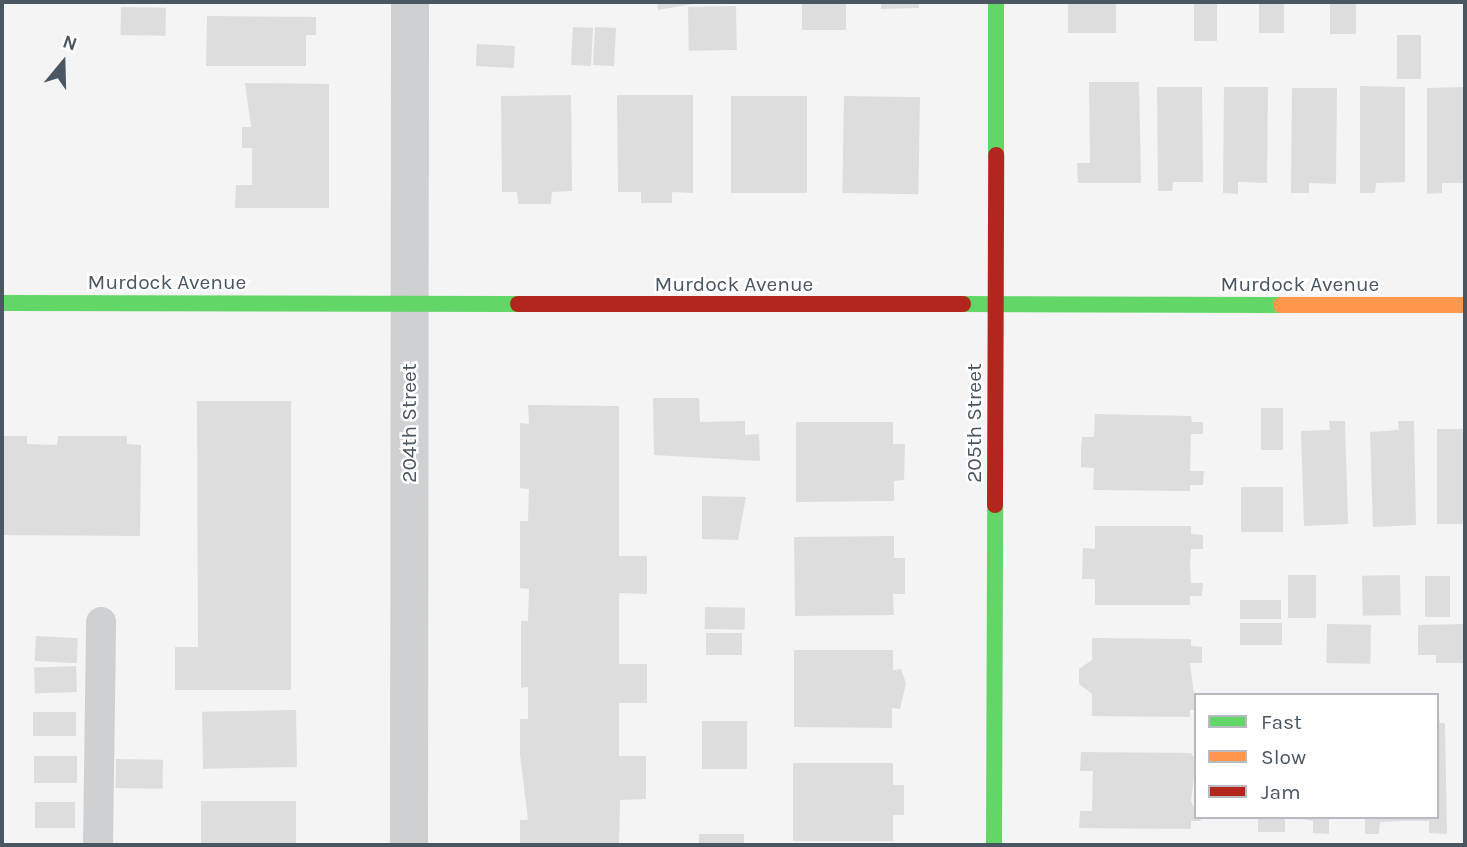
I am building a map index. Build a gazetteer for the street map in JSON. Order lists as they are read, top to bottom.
{
  "streets": {
    "street": ["Murdock Avenue", "204th Street", "205th Street"]
  },
  "crossings": [
    ["Murdock Avenue", "204th Street"],
    ["Murdock Avenue", "205th Street"]
  ],
  "legend": ["Fast", "Slow", "Jam"],
  "north": "top"
}
